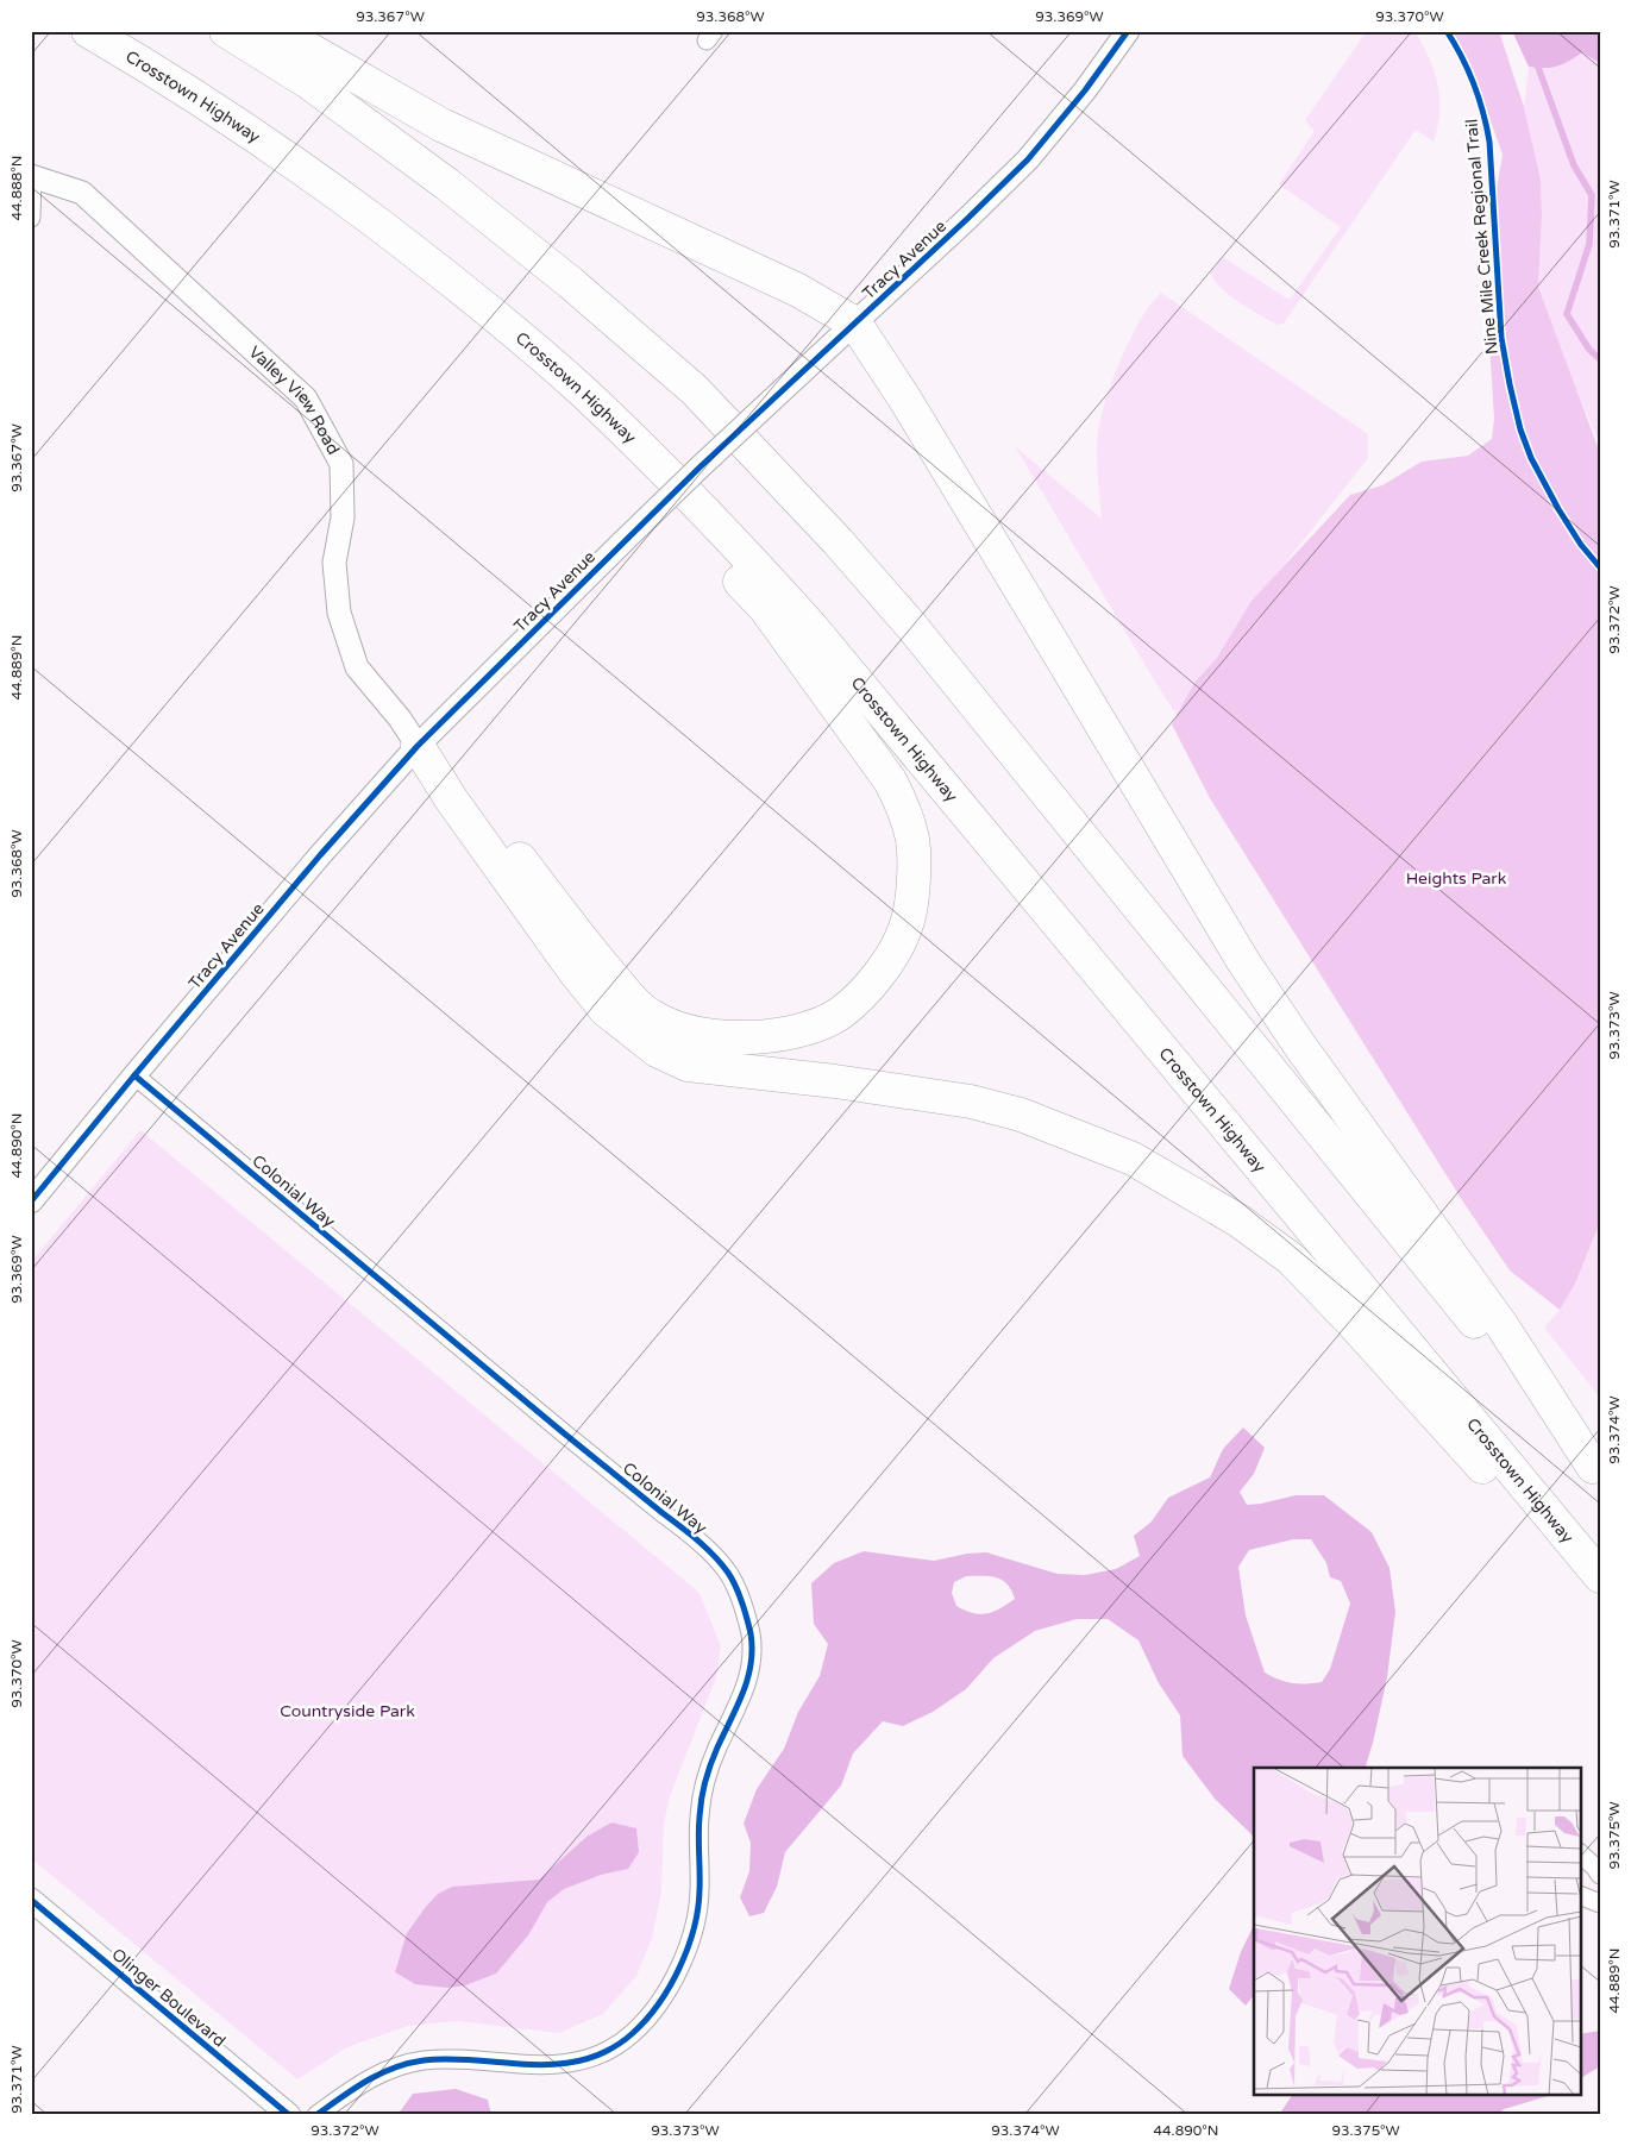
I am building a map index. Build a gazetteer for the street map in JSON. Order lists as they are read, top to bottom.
{
  "streets": {
    "highway": ["Crosstown Highway"],
    "street": [
      "Tracy Avenue",
      "Valley View Road",
      "Colonial Way",
      "Olinger Boulevard"
    ],
    "cycle path": ["Nine Mile Creek Regional Trail"]
  },
  "crossings": [
    ["Tracy Avenue", "Valley View Road"],
    ["Tracy Avenue", "Colonial Way"]
  ],
  "parks": ["Heights Park", "Countryside Park"],
  "coordinates": [
    "93.367°W",
    "93.368°W",
    "93.369°W",
    "93.370°W",
    "44.888°N",
    "93.371°W",
    "93.372°W",
    "44.889°N",
    "93.373°W",
    "44.890°N",
    "93.374°W",
    "93.375°W"
  ]
}
